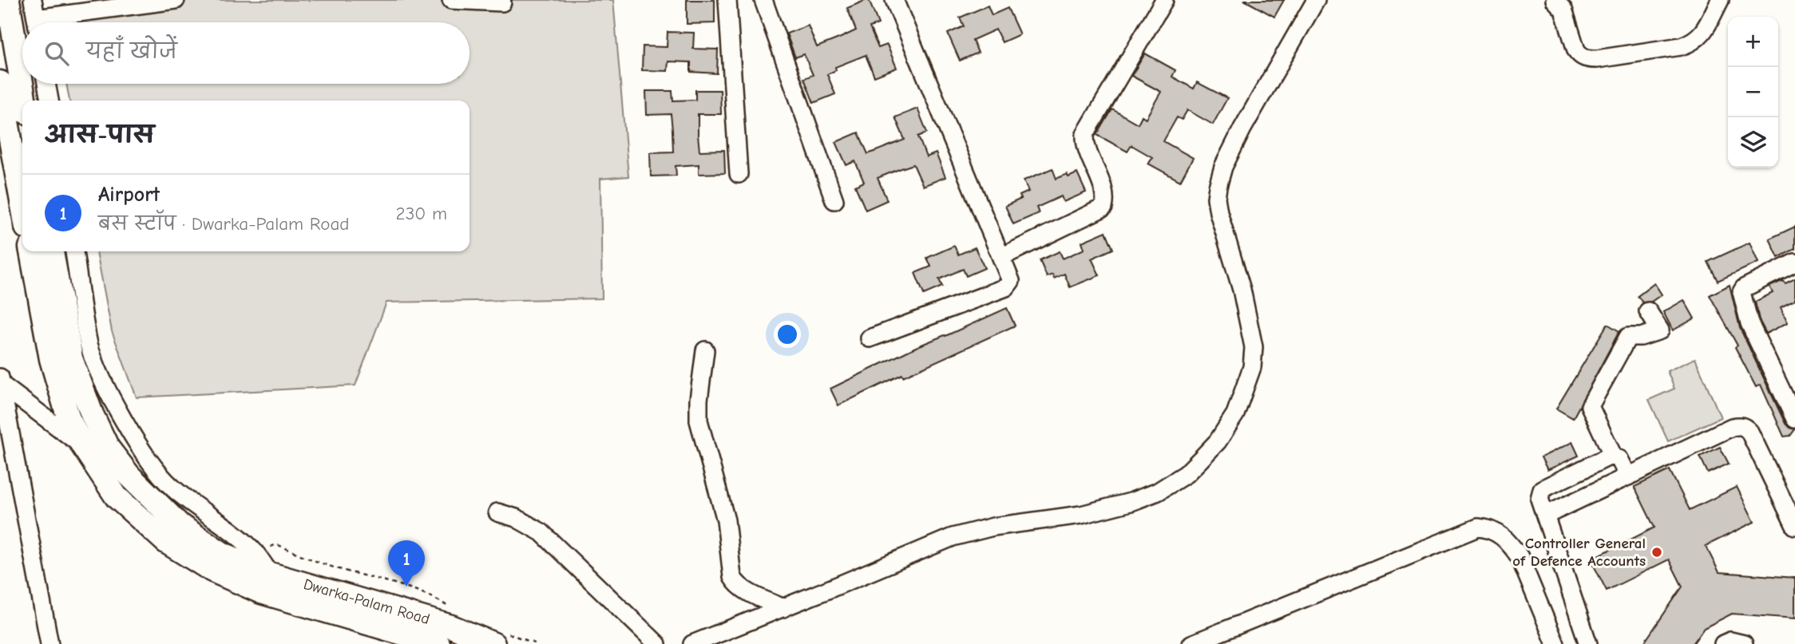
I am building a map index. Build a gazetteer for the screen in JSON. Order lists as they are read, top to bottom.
{
  "streets": {
    "main road": ["Dwarka-Palam Road"]
  },
  "places": ["Controller General of Defence Accounts"],
  "page": {
    "map_buttons": ["+", "−"],
    "search": "यहाँ खोजें",
    "heading": "आस-पास",
    "list": [
      {
        "mark": "1",
        "name": "Airport",
        "note": "बस स्टॉप · Dwarka-Palam Road",
        "value": "230 m"
      }
    ],
    "pins": "1"
  }
}
